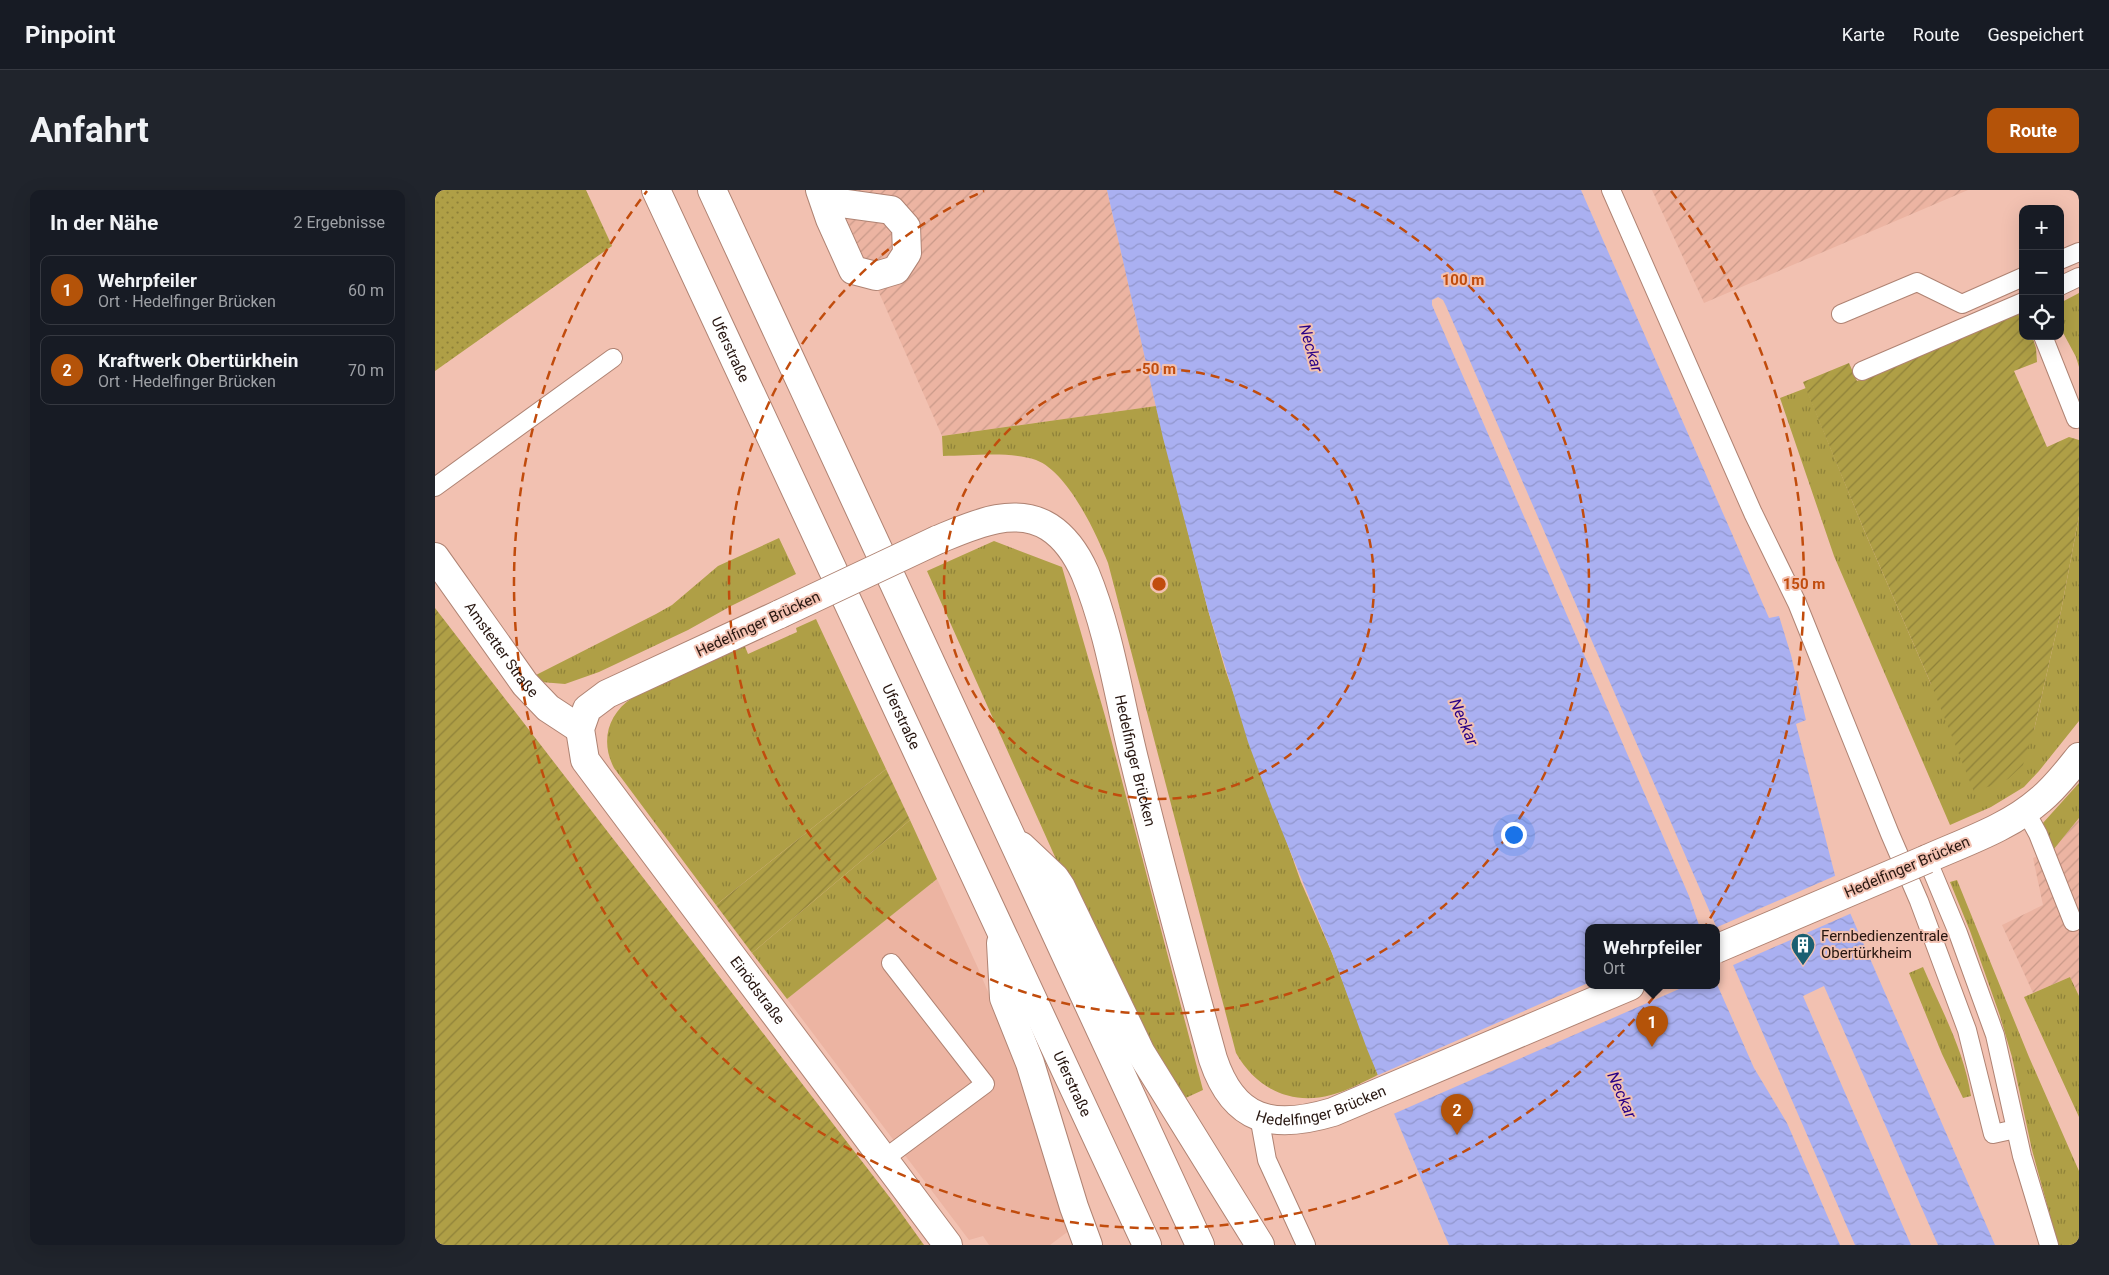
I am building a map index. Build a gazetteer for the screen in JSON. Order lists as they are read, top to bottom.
{
  "streets": {
    "main road": [
      "Uferstraße",
      "Hedelfinger Brücken",
      "Amstetter Straße",
      "Einödstraße"
    ]
  },
  "crossings": [
    ["Hedelfinger Brücken", "Amstetter Straße"],
    ["Hedelfinger Brücken", "Einödstraße"],
    ["Amstetter Straße", "Einödstraße"]
  ],
  "water": ["Neckar"],
  "places": {
    "building": ["Fernbedienzentrale Obertürkheim"]
  },
  "page": {
    "header": "Pinpoint",
    "nav": ["Karte", "Route", "Gespeichert"],
    "buttons": "Route",
    "title": "Anfahrt",
    "heading": ["In der Nähe", "2 Ergebnisse"],
    "map_buttons": ["+", "−"],
    "list": [
      {
        "mark": "1",
        "name": "Wehrpfeiler",
        "note": "Ort · Hedelfinger Brücken",
        "value": "60 m"
      },
      {
        "mark": "2",
        "name": "Kraftwerk Obertürkhein",
        "note": "Ort · Hedelfinger Brücken",
        "value": "70 m"
      }
    ],
    "popup": ["Wehrpfeiler", "Ort"],
    "pins": ["1", "2"]
  },
  "rings": ["100 m", "50 m", "150 m"]
}
